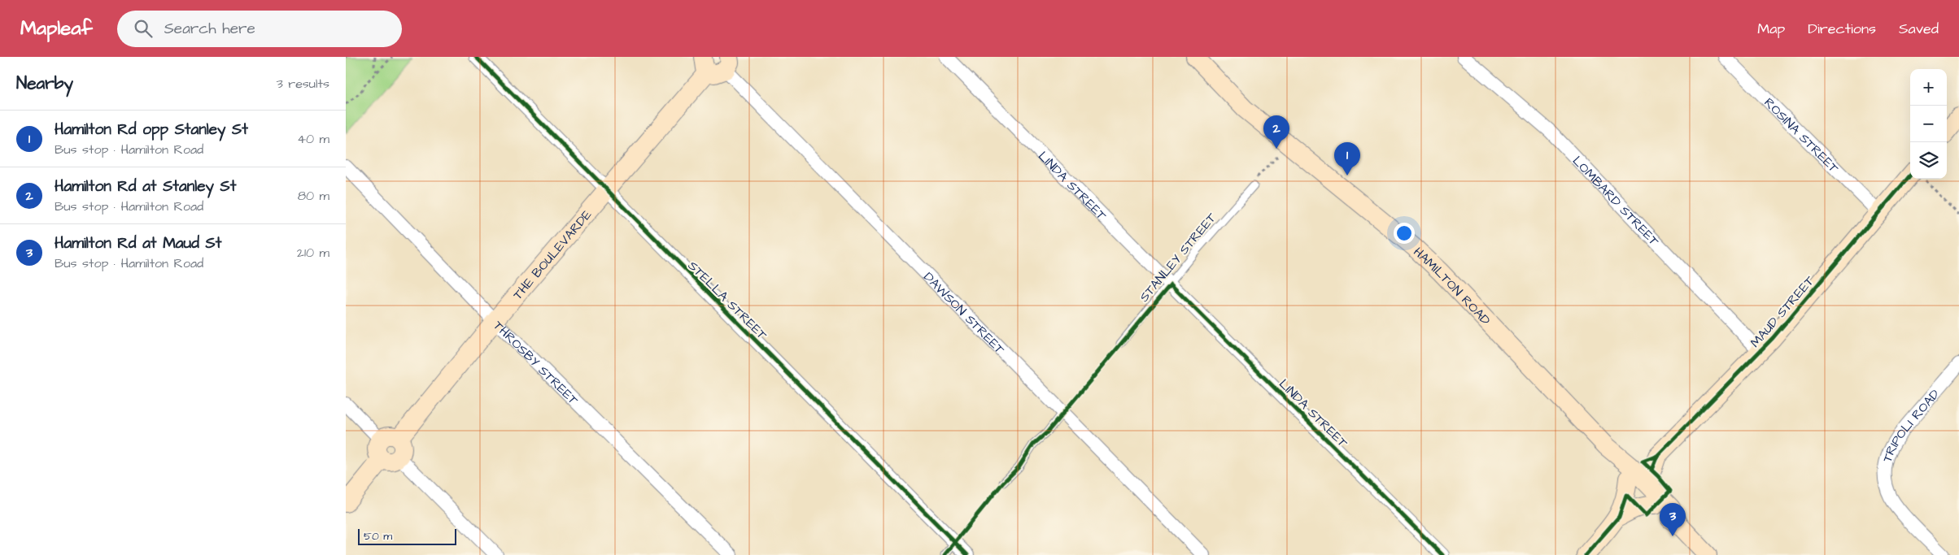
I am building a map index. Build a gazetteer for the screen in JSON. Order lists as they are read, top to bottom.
{
  "streets": {
    "street": [
      "ROSINA STREET",
      "LINDA STREET",
      "LOMBARD STREET",
      "THE BOULEVARDE",
      "HAMILTON ROAD",
      "STELLA STREET",
      "MAUD STREET",
      "DAWSON STREET",
      "THROSBY STREET",
      "TRIPOLI ROAD"
    ],
    "lane": ["STANLEY STREET"]
  },
  "crossings": [
    ["ROSINA STREET", "MAUD STREET"],
    ["LINDA STREET", "STANLEY STREET"],
    ["LOMBARD STREET", "MAUD STREET"],
    ["THE BOULEVARDE", "STELLA STREET"],
    ["THE BOULEVARDE", "DAWSON STREET"],
    ["THE BOULEVARDE", "THROSBY STREET"],
    ["HAMILTON ROAD", "MAUD STREET"]
  ],
  "scale_bar": "50 m",
  "page": {
    "header": "Mapleaf",
    "search": "Search here",
    "nav": ["Map", "Directions", "Saved"],
    "heading": ["Nearby", "3 results"],
    "map_buttons": ["+", "−"],
    "list": [
      {
        "mark": "1",
        "name": "Hamilton Rd opp Stanley St",
        "note": "Bus stop · Hamilton Road",
        "value": "40 m"
      },
      {
        "mark": "2",
        "name": "Hamilton Rd at Stanley St",
        "note": "Bus stop · Hamilton Road",
        "value": "80 m"
      },
      {
        "mark": "3",
        "name": "Hamilton Rd at Maud St",
        "note": "Bus stop · Hamilton Road",
        "value": "210 m"
      }
    ],
    "pins": ["2", "1", "3"],
    "scale": "50 m"
  }
}
